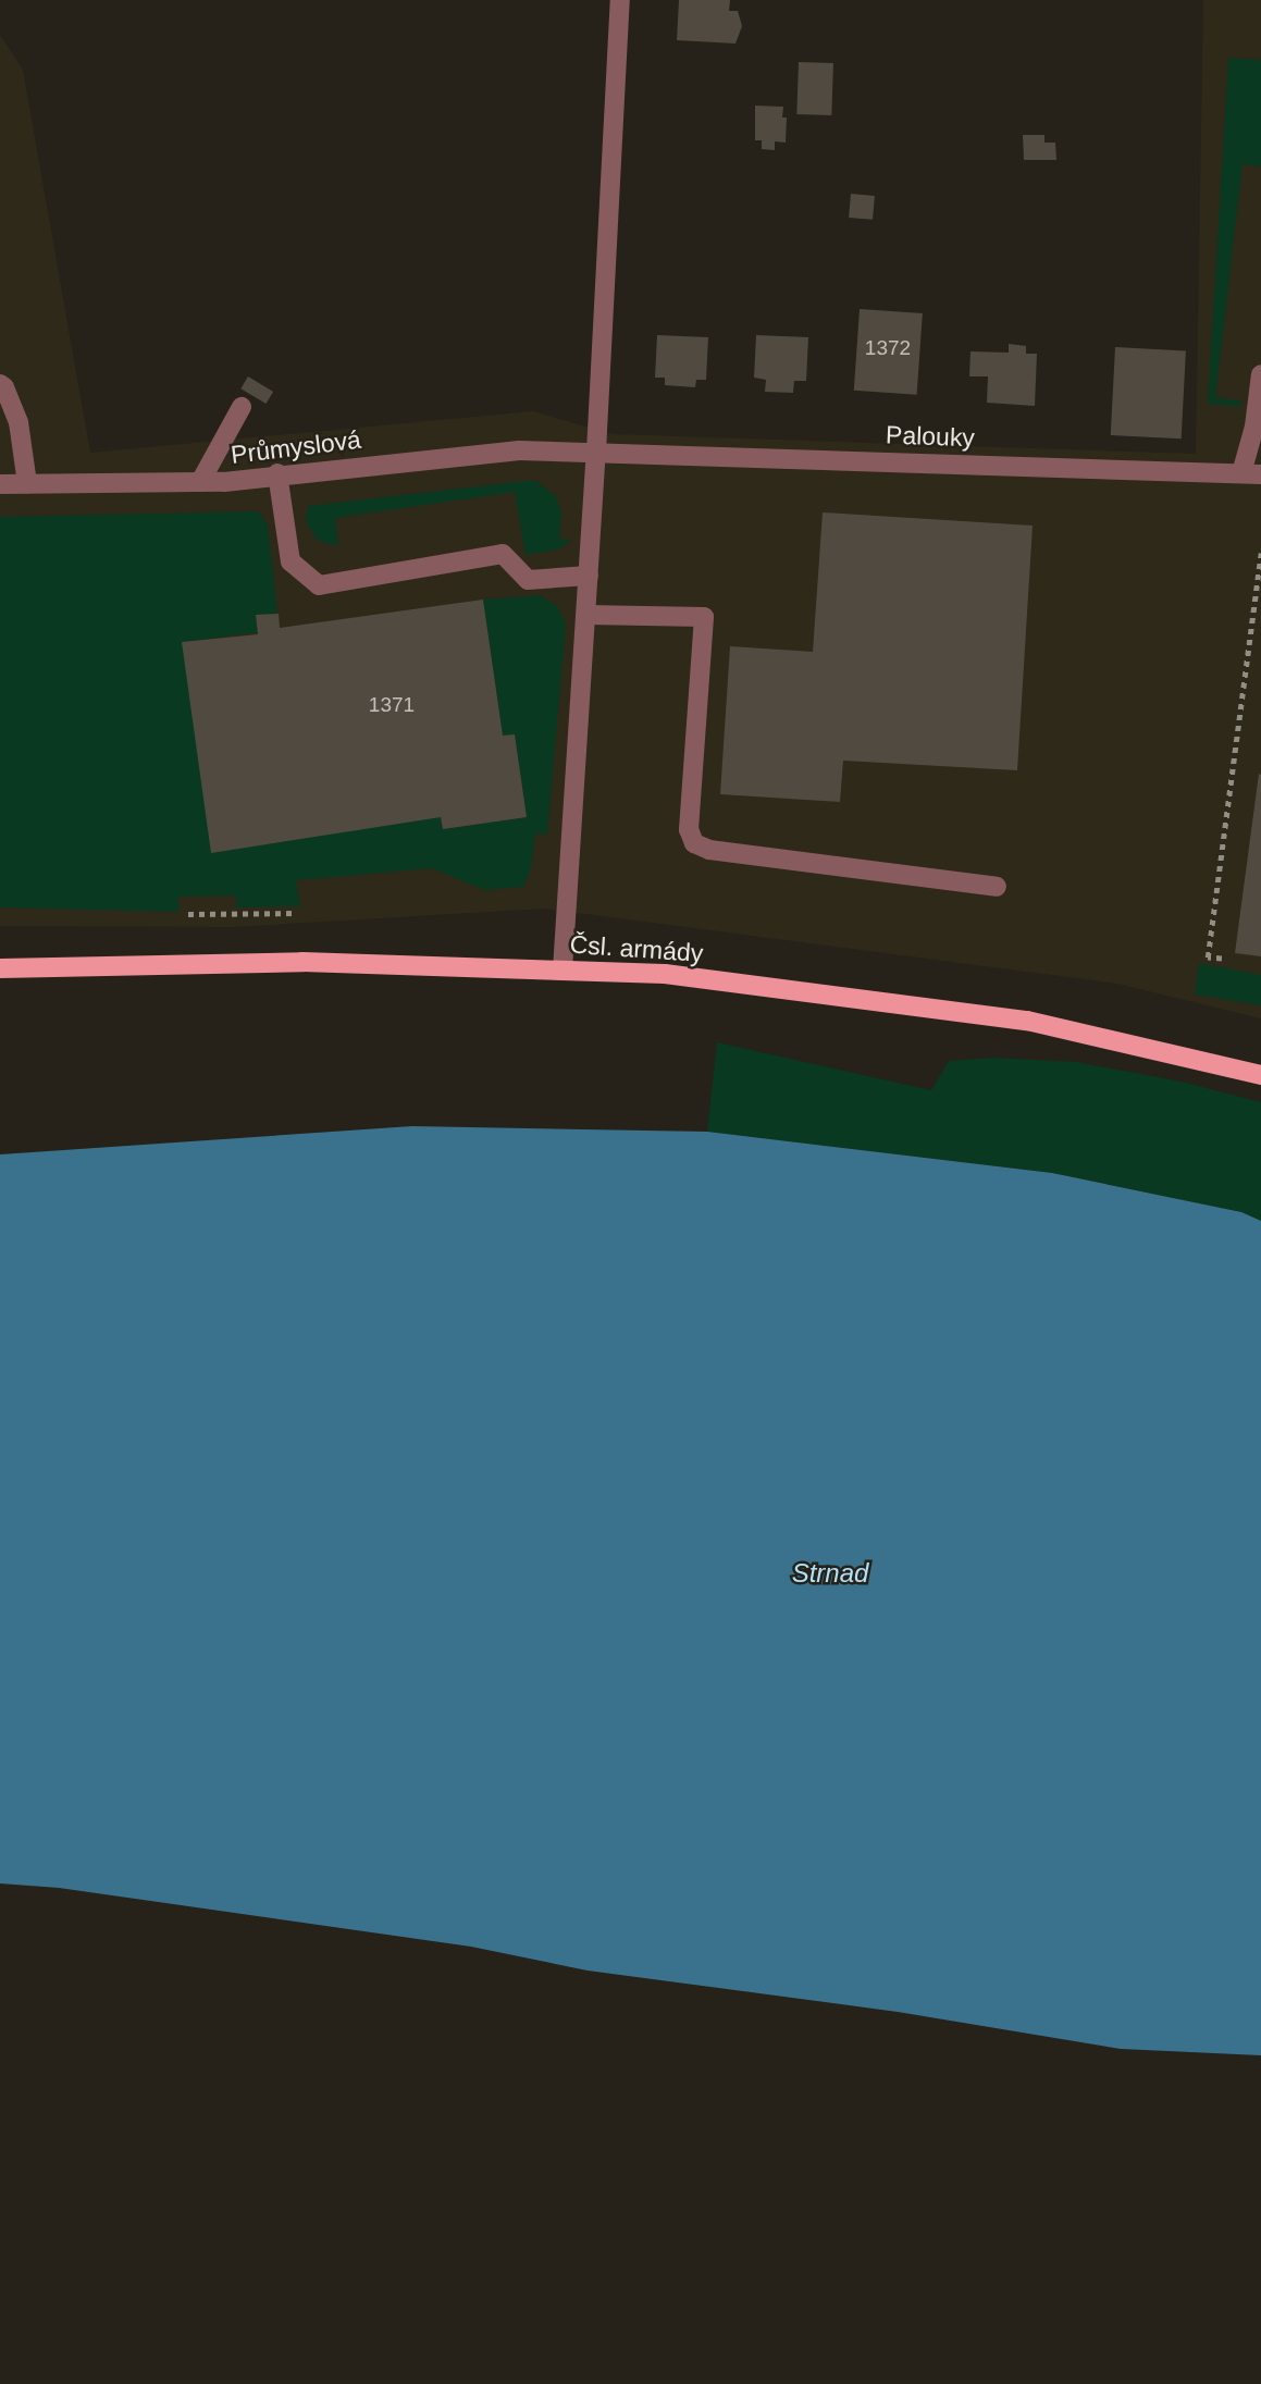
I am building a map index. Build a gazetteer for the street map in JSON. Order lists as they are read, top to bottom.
{
  "streets": {
    "main road": ["Čsl. armády"],
    "street": ["Palouky", "Průmyslová"]
  },
  "crossings": [
    ["Palouky", "Průmyslová"]
  ],
  "water": ["Strnad"],
  "house_numbers": ["1372", "1371"]
}
